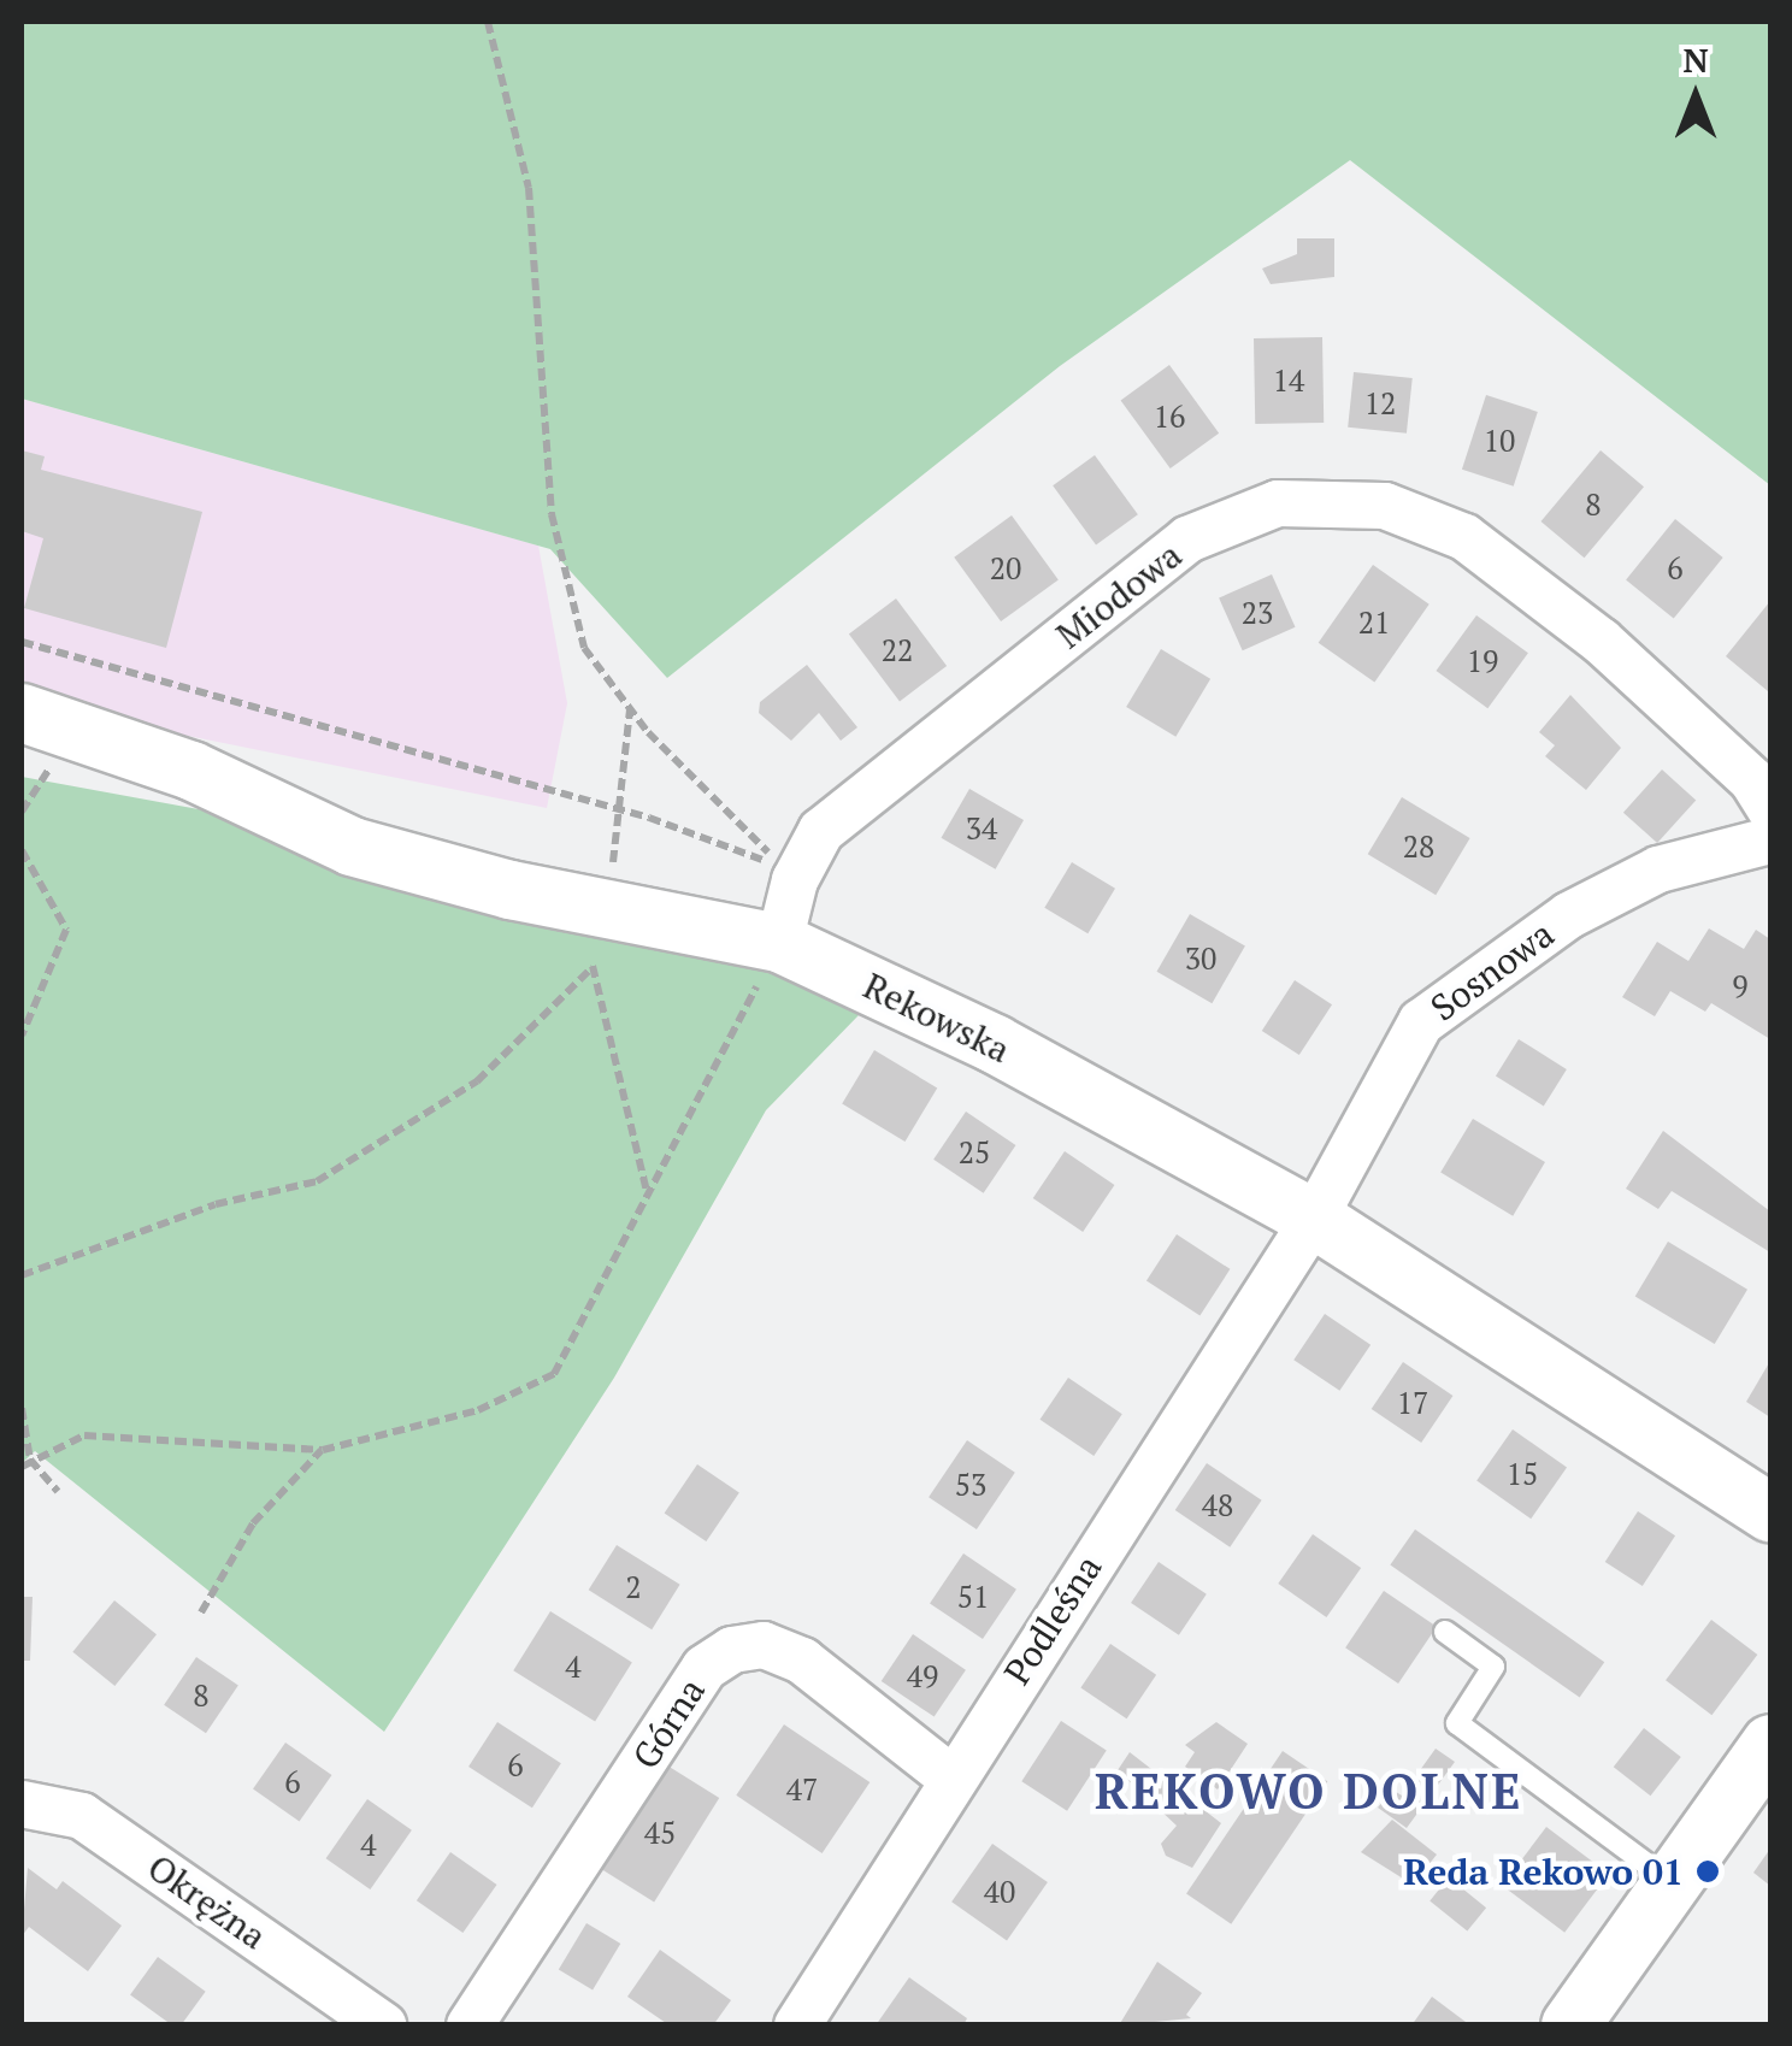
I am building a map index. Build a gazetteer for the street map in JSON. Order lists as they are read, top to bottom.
{
  "streets": {
    "street": [
      "Miodowa",
      "Sosnowa",
      "Rekowska",
      "Podleśna",
      "Górna",
      "Okrężna"
    ]
  },
  "crossings": [
    ["Miodowa", "Rekowska"],
    ["Sosnowa", "Rekowska"],
    ["Sosnowa", "Podleśna"],
    ["Rekowska", "Podleśna"],
    ["Podleśna", "Górna"]
  ],
  "districts": ["REKOWO DOLNE"],
  "places": ["Reda Rekowo 01"],
  "house_numbers": [
    "14",
    "12",
    "16",
    "10",
    "8",
    "20",
    "6",
    "23",
    "21",
    "22",
    "19",
    "34",
    "28",
    "30",
    "9",
    "25",
    "17",
    "15",
    "53",
    "48",
    "2",
    "51",
    "4",
    "49",
    "8",
    "6",
    "6",
    "47",
    "45",
    "4",
    "40"
  ],
  "north": "top"
}
